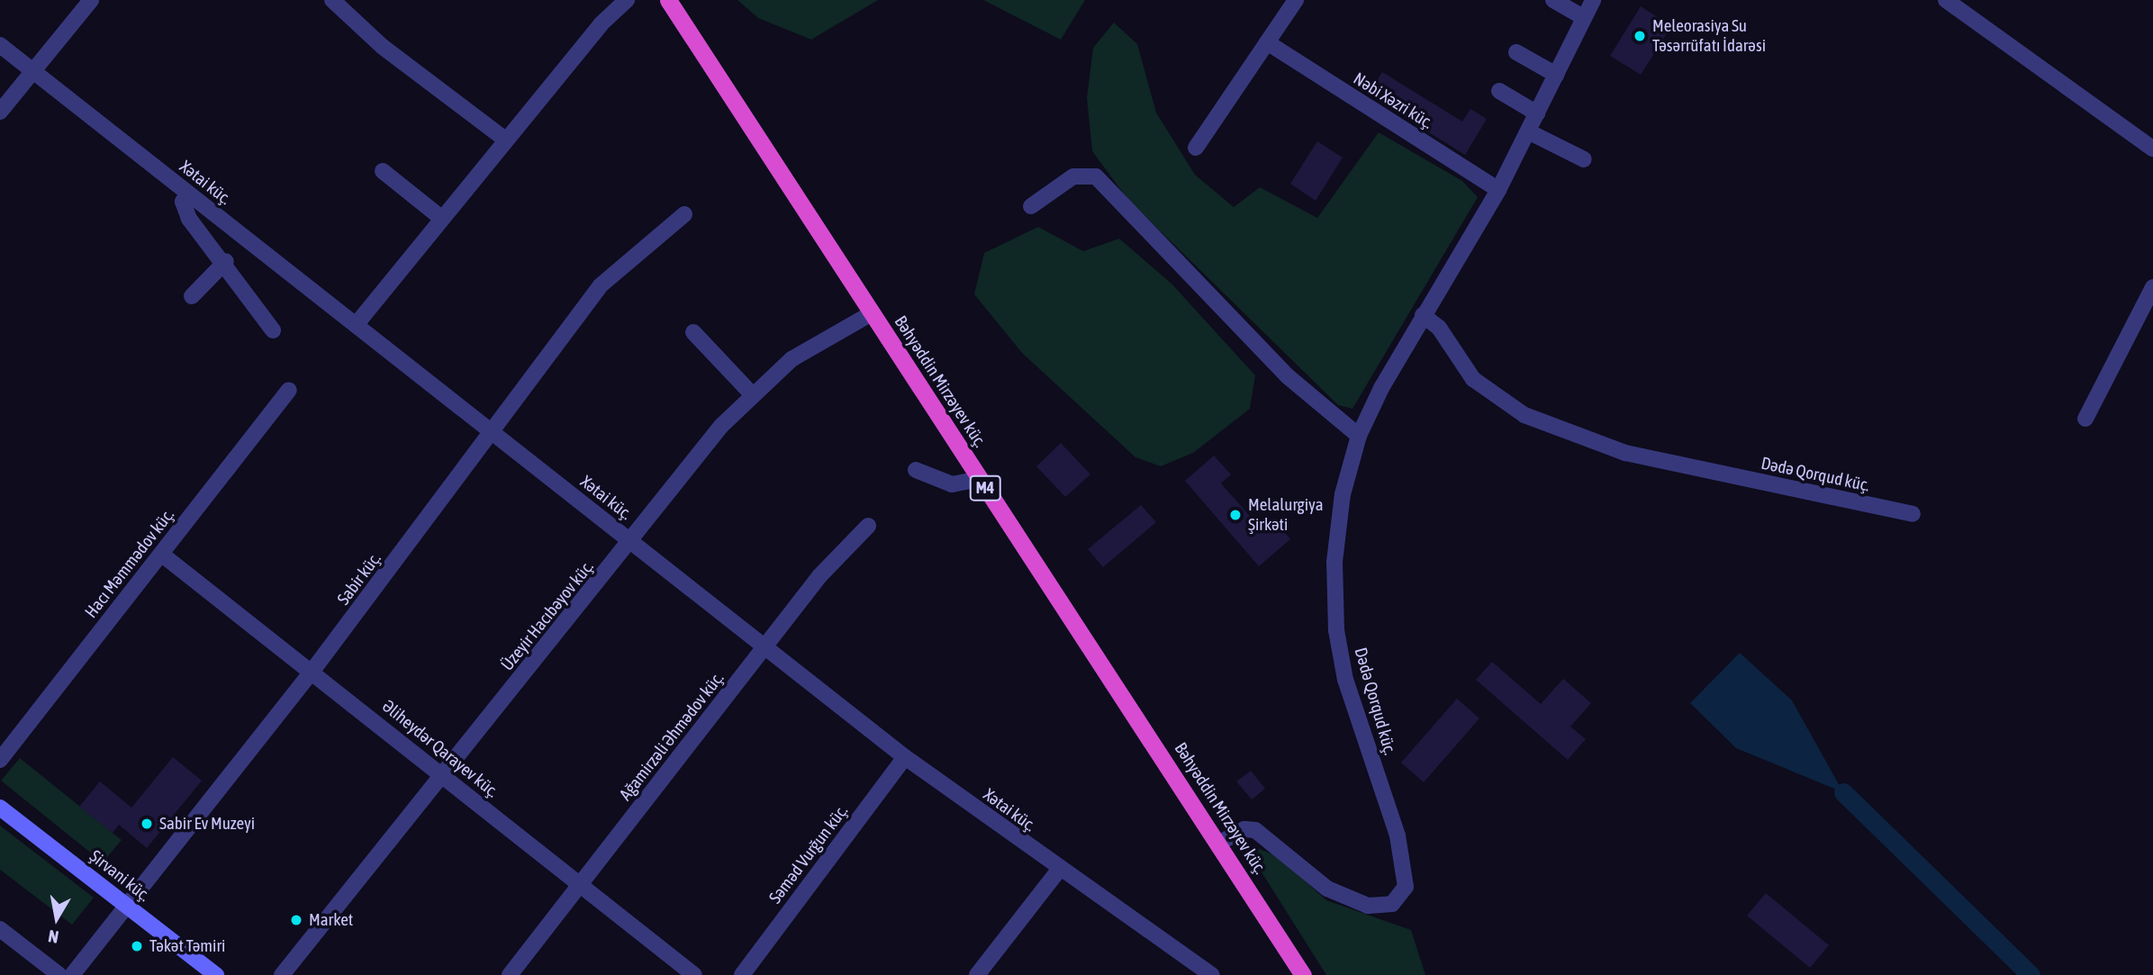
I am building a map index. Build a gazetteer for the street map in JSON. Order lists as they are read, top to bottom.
{
  "streets": {
    "highway": ["Bəhyəddin Mirzəyev küç.", "M4"],
    "main road": ["Şirvani küç."],
    "street": [
      "Nəbi Xəzri küç.",
      "Xətai küç.",
      "Dədə Qorqud küç.",
      "Hacı Məmmədov küç.",
      "Sabir küç.",
      "Üzeyir Hacıbəyov küç.",
      "Ağamirzəli Əhmədov küç.",
      "Əliheydər Qarayev küç.",
      "Səməd Vurğun küç."
    ]
  },
  "crossings": [
    ["Nəbi Xəzri küç.", "Dədə Qorqud küç."],
    ["Xətai küç.", "Sabir küç."],
    ["Xətai küç.", "Üzeyir Hacıbəyov küç."],
    ["Xətai küç.", "Ağamirzəli Əhmədov küç."],
    ["Xətai küç.", "Səməd Vurğun küç."],
    ["Bəhyəddin Mirzəyev küç.", "Dədə Qorqud küç."],
    ["Bəhyəddin Mirzəyev küç.", "Üzeyir Hacıbəyov küç."],
    ["Hacı Məmmədov küç.", "Əliheydər Qarayev küç."],
    ["Sabir küç.", "Əliheydər Qarayev küç."],
    ["Sabir küç.", "Şirvani küç."],
    ["Üzeyir Hacıbəyov küç.", "Əliheydər Qarayev küç."],
    ["Ağamirzəli Əhmədov küç.", "Əliheydər Qarayev küç."]
  ],
  "places": [
    "Meleorasiya Su Təsərrüfatı İdarəsi",
    "Melalurgiya Şirkəti",
    "Sabir Ev Muzeyi",
    "Market",
    "Təkət Təmiri"
  ],
  "north": "bottom"
}
